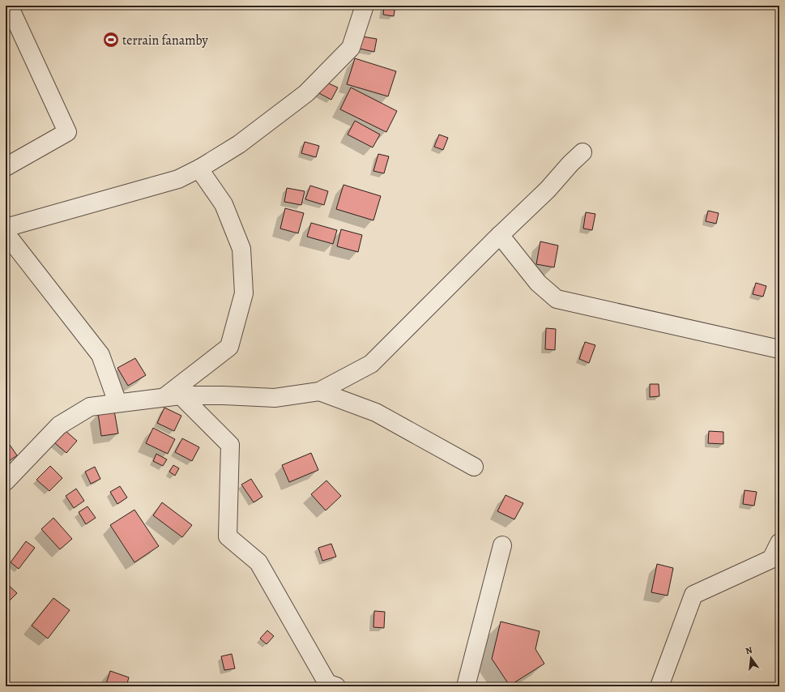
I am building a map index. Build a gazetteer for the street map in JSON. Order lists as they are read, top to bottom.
{
  "places": {
    "sports": ["terrain fanamby"]
  },
  "north": "top"
}
